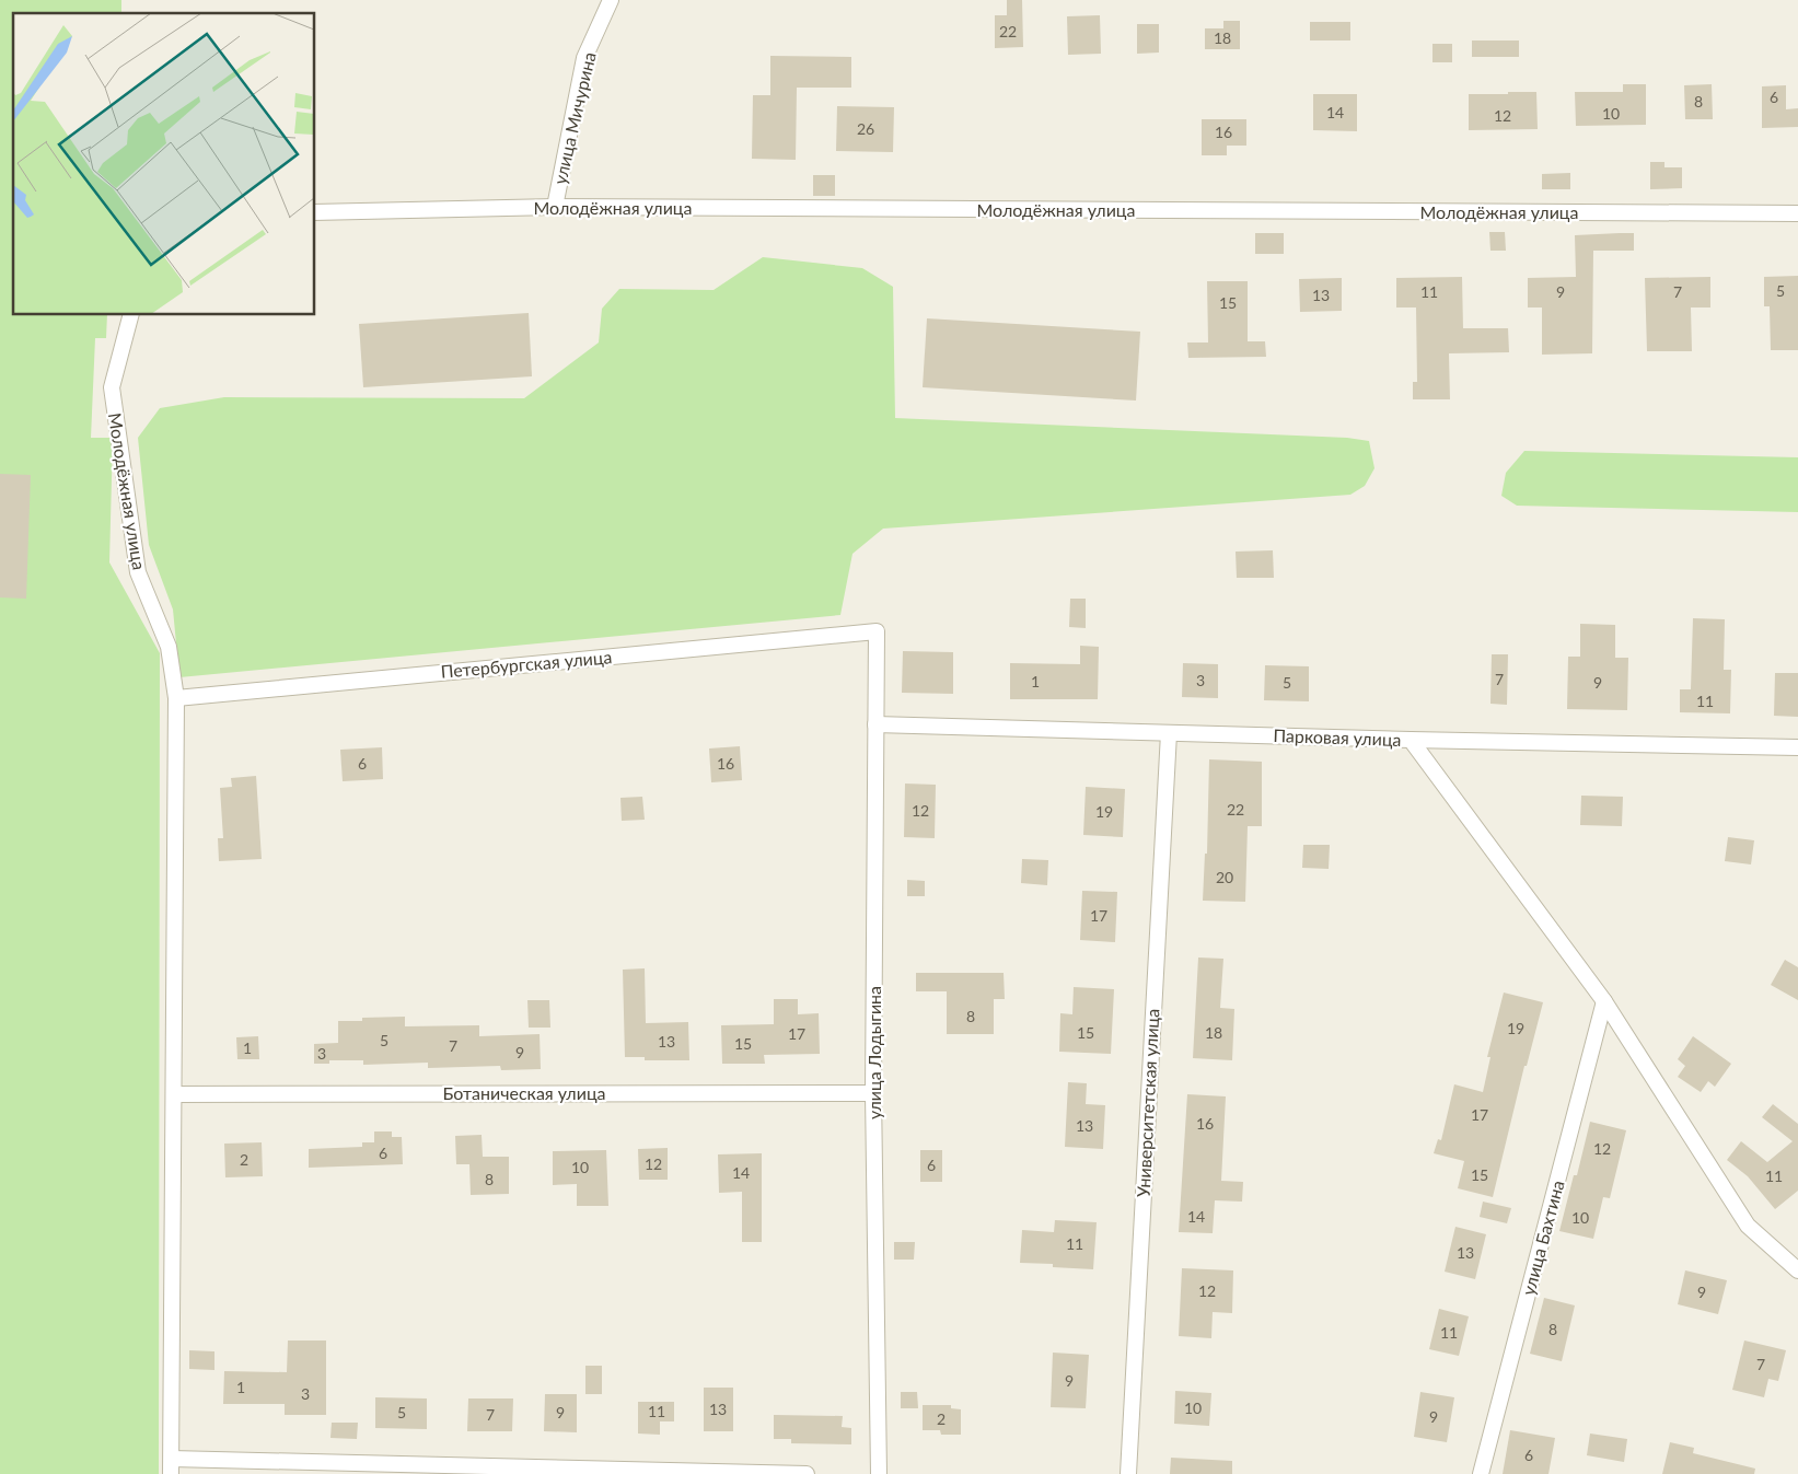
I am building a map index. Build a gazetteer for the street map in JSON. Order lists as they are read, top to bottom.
{
  "streets": {
    "street": [
      "улица Мичурина",
      "Молодёжная улица",
      "Петербургская улица",
      "Парковая улица",
      "улица Лодыгина",
      "Ботаническая улица",
      "Университетская улица",
      "улица Бахтина"
    ]
  },
  "crossings": [
    ["улица Мичурина", "Молодёжная улица"],
    ["Молодёжная улица", "Петербургская улица"],
    ["Молодёжная улица", "Ботаническая улица"],
    ["Петербургская улица", "улица Лодыгина"],
    ["Парковая улица", "улица Лодыгина"],
    ["Парковая улица", "Университетская улица"],
    ["улица Лодыгина", "Ботаническая улица"]
  ],
  "house_numbers": [
    "22",
    "18",
    "6",
    "8",
    "14",
    "10",
    "12",
    "26",
    "16",
    "5",
    "11",
    "9",
    "7",
    "13",
    "15",
    "7",
    "3",
    "1",
    "5",
    "9",
    "11",
    "6",
    "16",
    "22",
    "12",
    "19",
    "20",
    "17",
    "8",
    "19",
    "15",
    "18",
    "17",
    "5",
    "13",
    "15",
    "7",
    "1",
    "9",
    "3",
    "17",
    "16",
    "13",
    "12",
    "6",
    "2",
    "12",
    "6",
    "10",
    "14",
    "15",
    "11",
    "8",
    "14",
    "10",
    "11",
    "13",
    "12",
    "9",
    "8",
    "11",
    "7",
    "9",
    "1",
    "3",
    "10",
    "13",
    "11",
    "5",
    "9",
    "7",
    "9",
    "2",
    "6"
  ]
}
